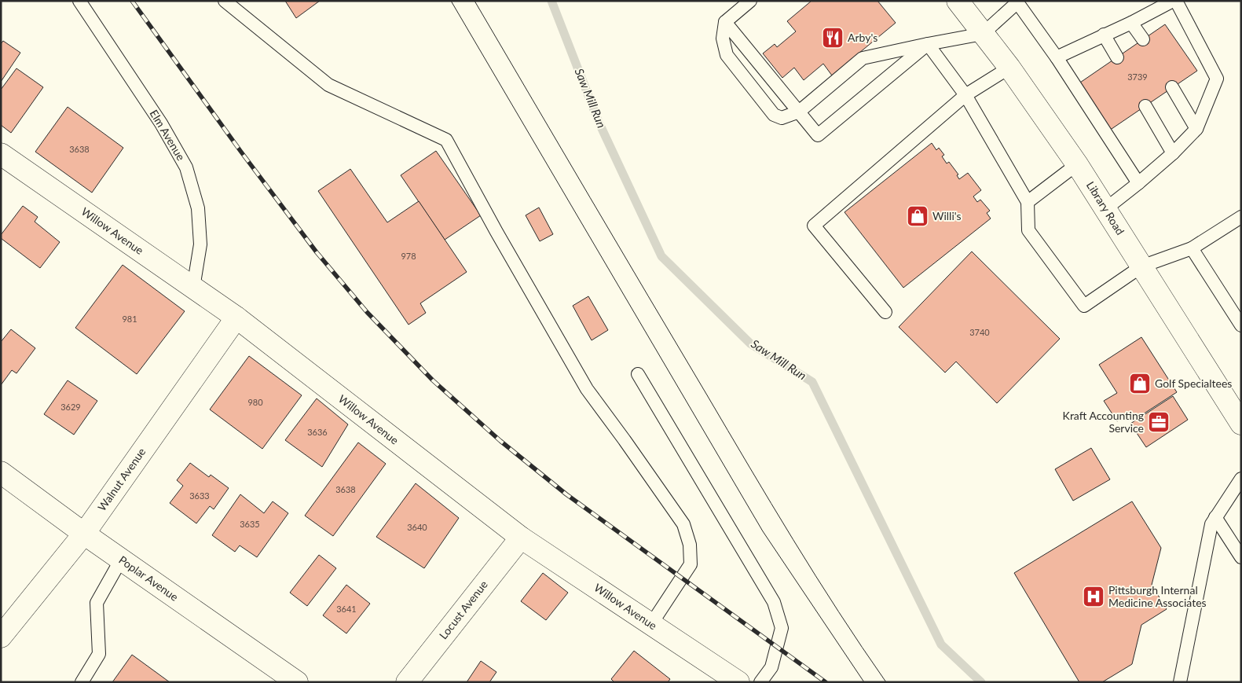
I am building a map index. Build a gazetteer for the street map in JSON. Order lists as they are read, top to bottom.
{
  "streets": {
    "street": [
      "Library Road",
      "Willow Avenue",
      "Walnut Avenue",
      "Poplar Avenue",
      "Locust Avenue"
    ],
    "lane": ["Elm Avenue"]
  },
  "crossings": [
    ["Elm Avenue", "Willow Avenue"],
    ["Willow Avenue", "Walnut Avenue"],
    ["Willow Avenue", "Locust Avenue"],
    ["Walnut Avenue", "Poplar Avenue"]
  ],
  "water": ["Saw Mill Run"],
  "places": {
    "restaurant": ["Arby's"],
    "shop": ["Willi's", "Golf Specialtees"],
    "office": ["Kraft Accounting Service"],
    "hospital": ["Pittsburgh Internal Medicine Associates"]
  },
  "house_numbers": [
    "3739",
    "3638",
    "978",
    "981",
    "3740",
    "980",
    "3629",
    "3636",
    "3638",
    "3633",
    "3635",
    "3640",
    "3641"
  ]
}
